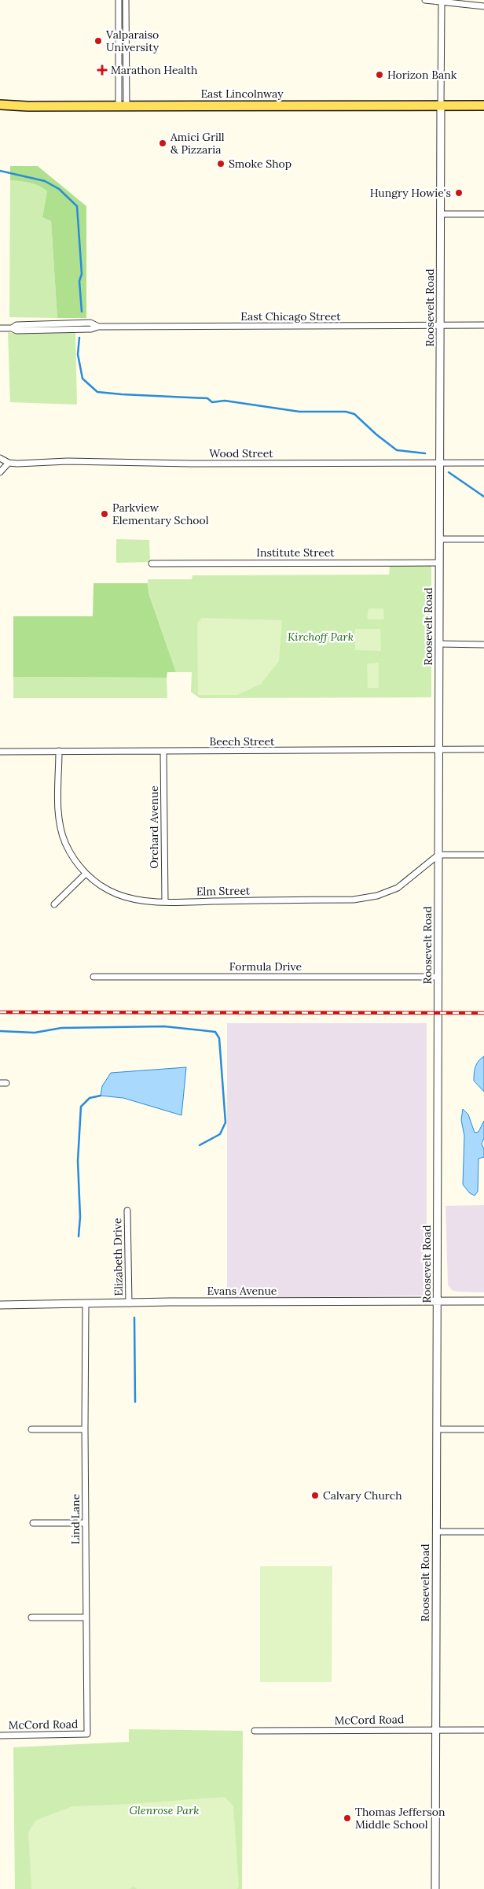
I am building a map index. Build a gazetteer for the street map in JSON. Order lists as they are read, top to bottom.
{
  "streets": {
    "main road": ["East Lincolnway"],
    "street": [
      "Roosevelt Road",
      "East Chicago Street",
      "Wood Street",
      "Institute Street",
      "Beech Street",
      "Orchard Avenue",
      "Elm Street",
      "Formula Drive",
      "Elizabeth Drive",
      "Evans Avenue",
      "Lind Lane",
      "McCord Road"
    ]
  },
  "crossings": [
    ["East Lincolnway", "Roosevelt Road"],
    ["Roosevelt Road", "East Chicago Street"],
    ["Roosevelt Road", "Wood Street"],
    ["Roosevelt Road", "Institute Street"],
    ["Roosevelt Road", "Beech Street"],
    ["Roosevelt Road", "Elm Street"],
    ["Roosevelt Road", "Formula Drive"],
    ["Roosevelt Road", "Evans Avenue"],
    ["Roosevelt Road", "McCord Road"],
    ["Beech Street", "Orchard Avenue"],
    ["Beech Street", "Elm Street"],
    ["Orchard Avenue", "Elm Street"],
    ["Elizabeth Drive", "Evans Avenue"],
    ["Evans Avenue", "Lind Lane"],
    ["Lind Lane", "McCord Road"]
  ],
  "parks": ["Kirchoff Park", "Glenrose Park"],
  "places": {
    "other": [
      "Valparaiso University",
      "Horizon Bank",
      "Amici Grill & Pizzaria",
      "Smoke Shop",
      "Hungry Howie's",
      "Parkview Elementary School",
      "Calvary Church",
      "Thomas Jefferson Middle School"
    ],
    "health": ["Marathon Health"]
  }
}
